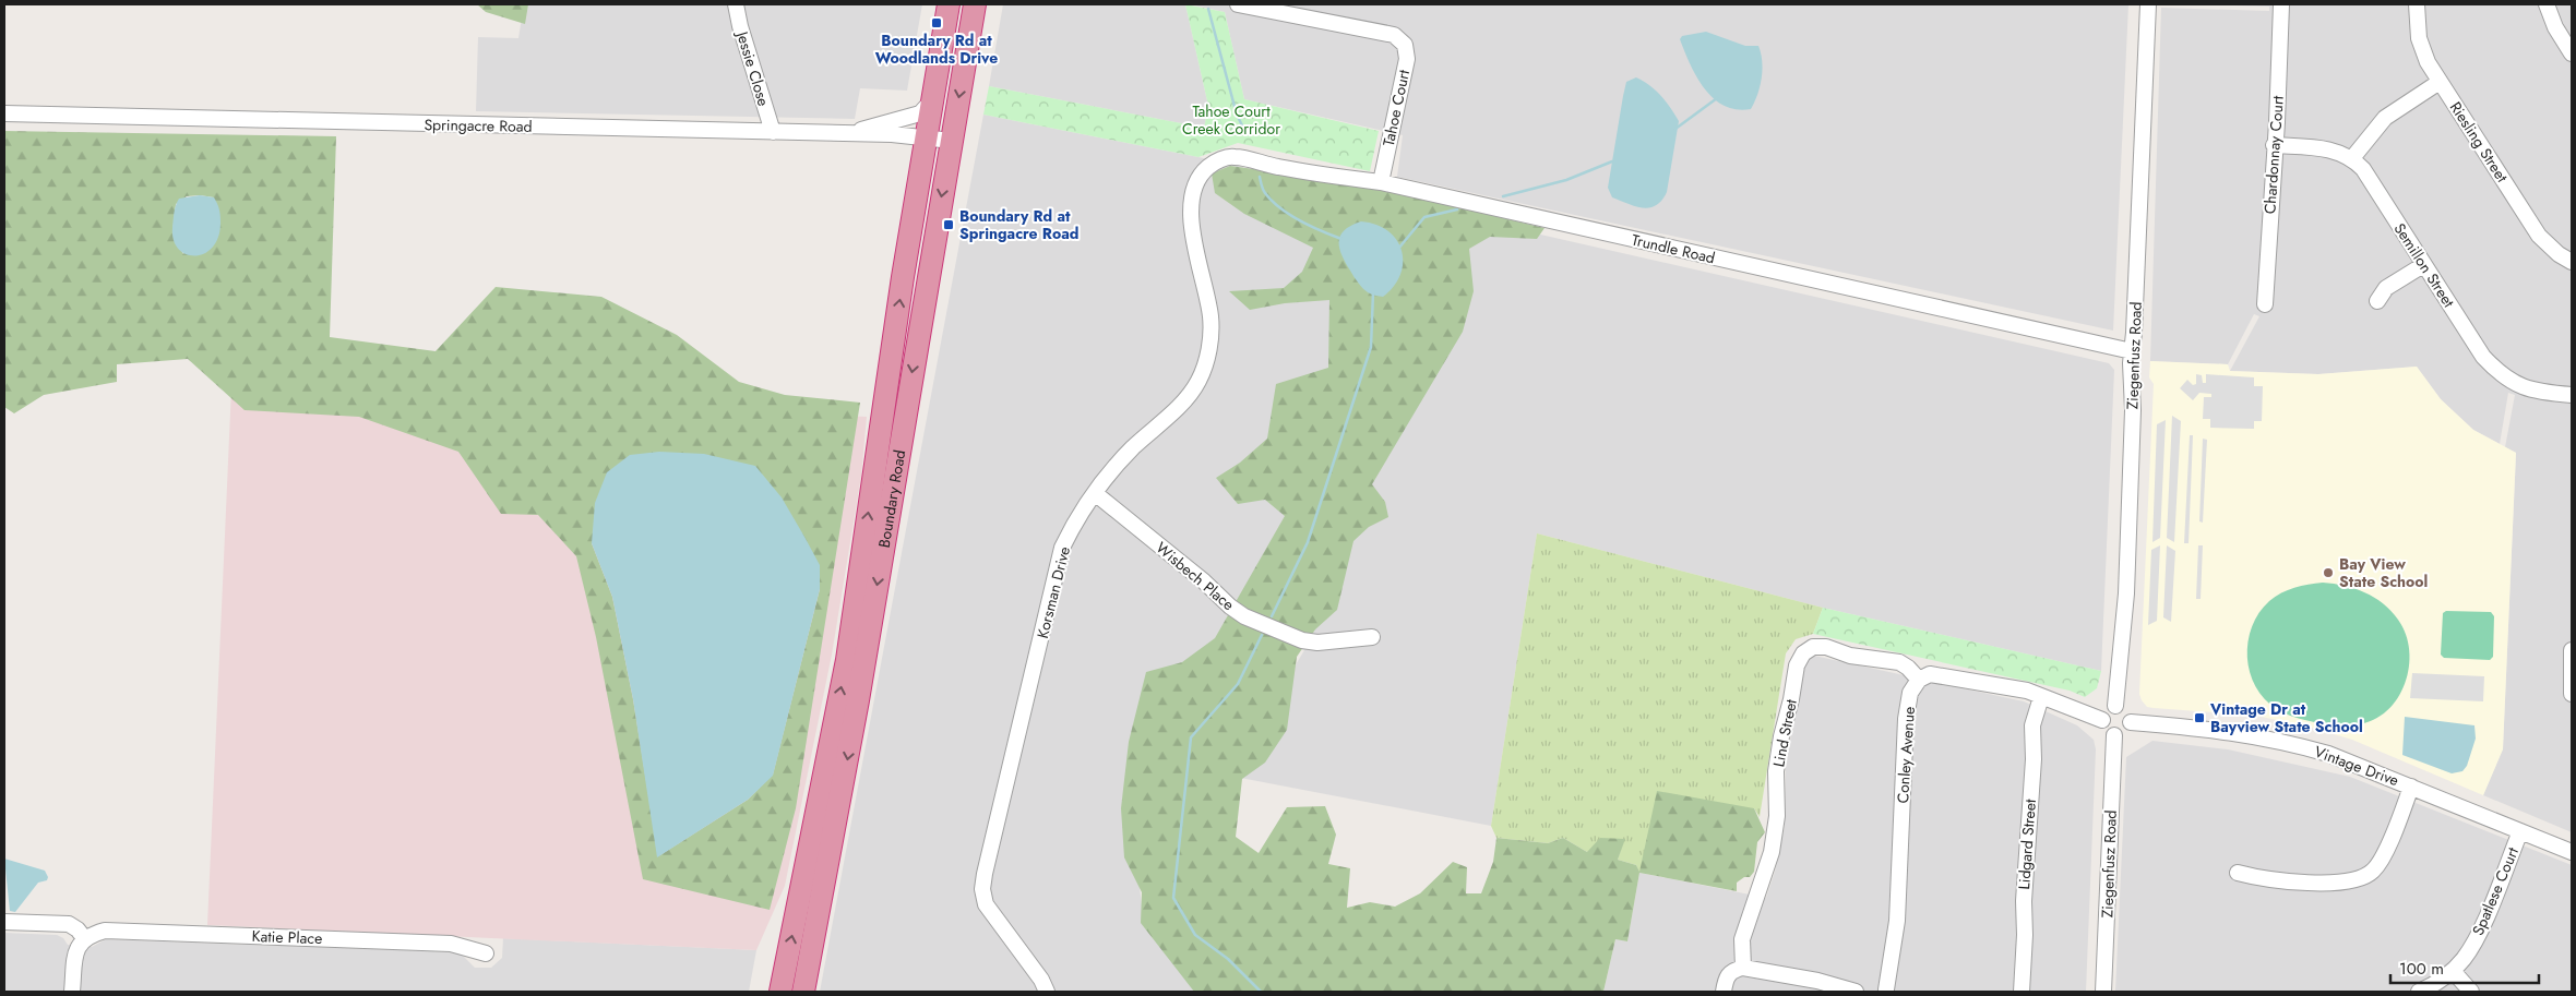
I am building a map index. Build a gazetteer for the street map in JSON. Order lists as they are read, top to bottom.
{
  "streets": {
    "highway": ["Boundary Road"],
    "street": [
      "Jessie Close",
      "Tahoe Court",
      "Springacre Road",
      "Riesling Street",
      "Chardonnay Court",
      "Trundle Road",
      "Semillon Street",
      "Ziegenfusz Road",
      "Wisbech Place",
      "Korsman Drive",
      "Lind Street",
      "Conley Avenue",
      "Vintage Drive",
      "Lidgard Street",
      "Spatlese Court",
      "Katie Place"
    ]
  },
  "crossings": [
    ["Jessie Close", "Springacre Road"],
    ["Tahoe Court", "Trundle Road"],
    ["Springacre Road", "Boundary Road"],
    ["Trundle Road", "Ziegenfusz Road"],
    ["Trundle Road", "Korsman Drive"],
    ["Ziegenfusz Road", "Vintage Drive"],
    ["Wisbech Place", "Korsman Drive"],
    ["Lind Street", "Conley Avenue"],
    ["Vintage Drive", "Spatlese Court"]
  ],
  "parks": ["Tahoe Court Creek Corridor"],
  "places": {
    "transit": ["Boundary Rd at Woodlands Drive", "Boundary Rd at Springacre Road", "Vintage Dr at Bayview State School"],
    "other": ["Bay View State School"]
  },
  "scale_bar": "100 m"
}
